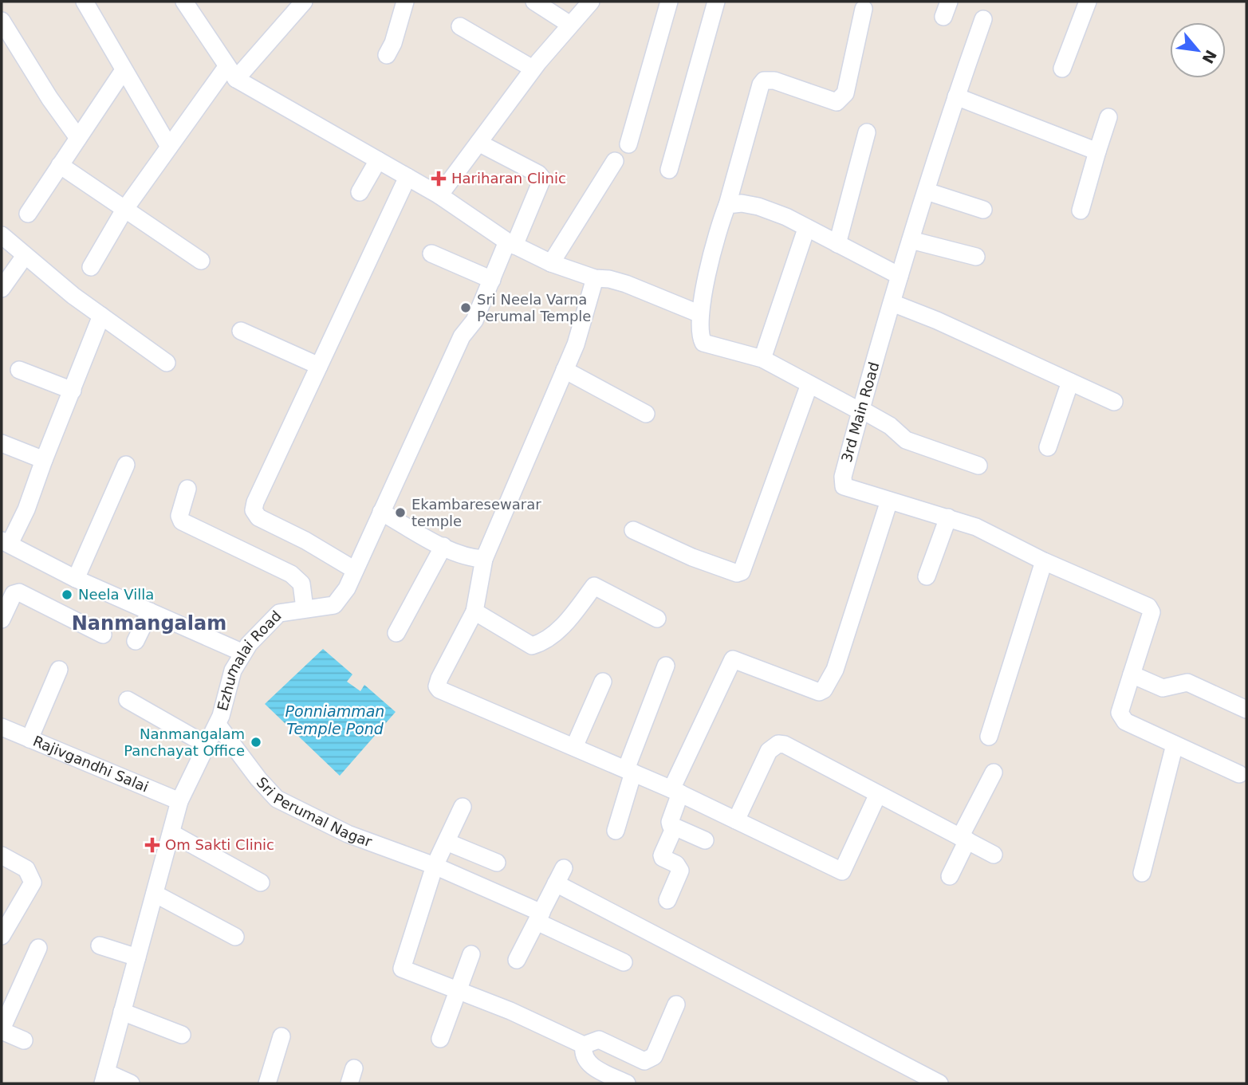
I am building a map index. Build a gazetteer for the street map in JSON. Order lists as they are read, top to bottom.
{
  "streets": {
    "street": [
      "3rd Main Road",
      "Ezhumalai Road",
      "Rajivgandhi Salai",
      "Sri Perumal Nagar"
    ]
  },
  "crossings": [
    ["Ezhumalai Road", "Rajivgandhi Salai"],
    ["Ezhumalai Road", "Sri Perumal Nagar"]
  ],
  "districts": ["Nanmangalam"],
  "water": ["Ponniamman Temple Pond"],
  "places": {
    "health": ["Hariharan Clinic", "Om Sakti Clinic"],
    "other": [
      "Sri Neela Varna Perumal Temple",
      "Ekambaresewarar temple",
      "Neela Villa",
      "Nanmangalam Panchayat Office"
    ]
  },
  "north": "bottom right"
}
